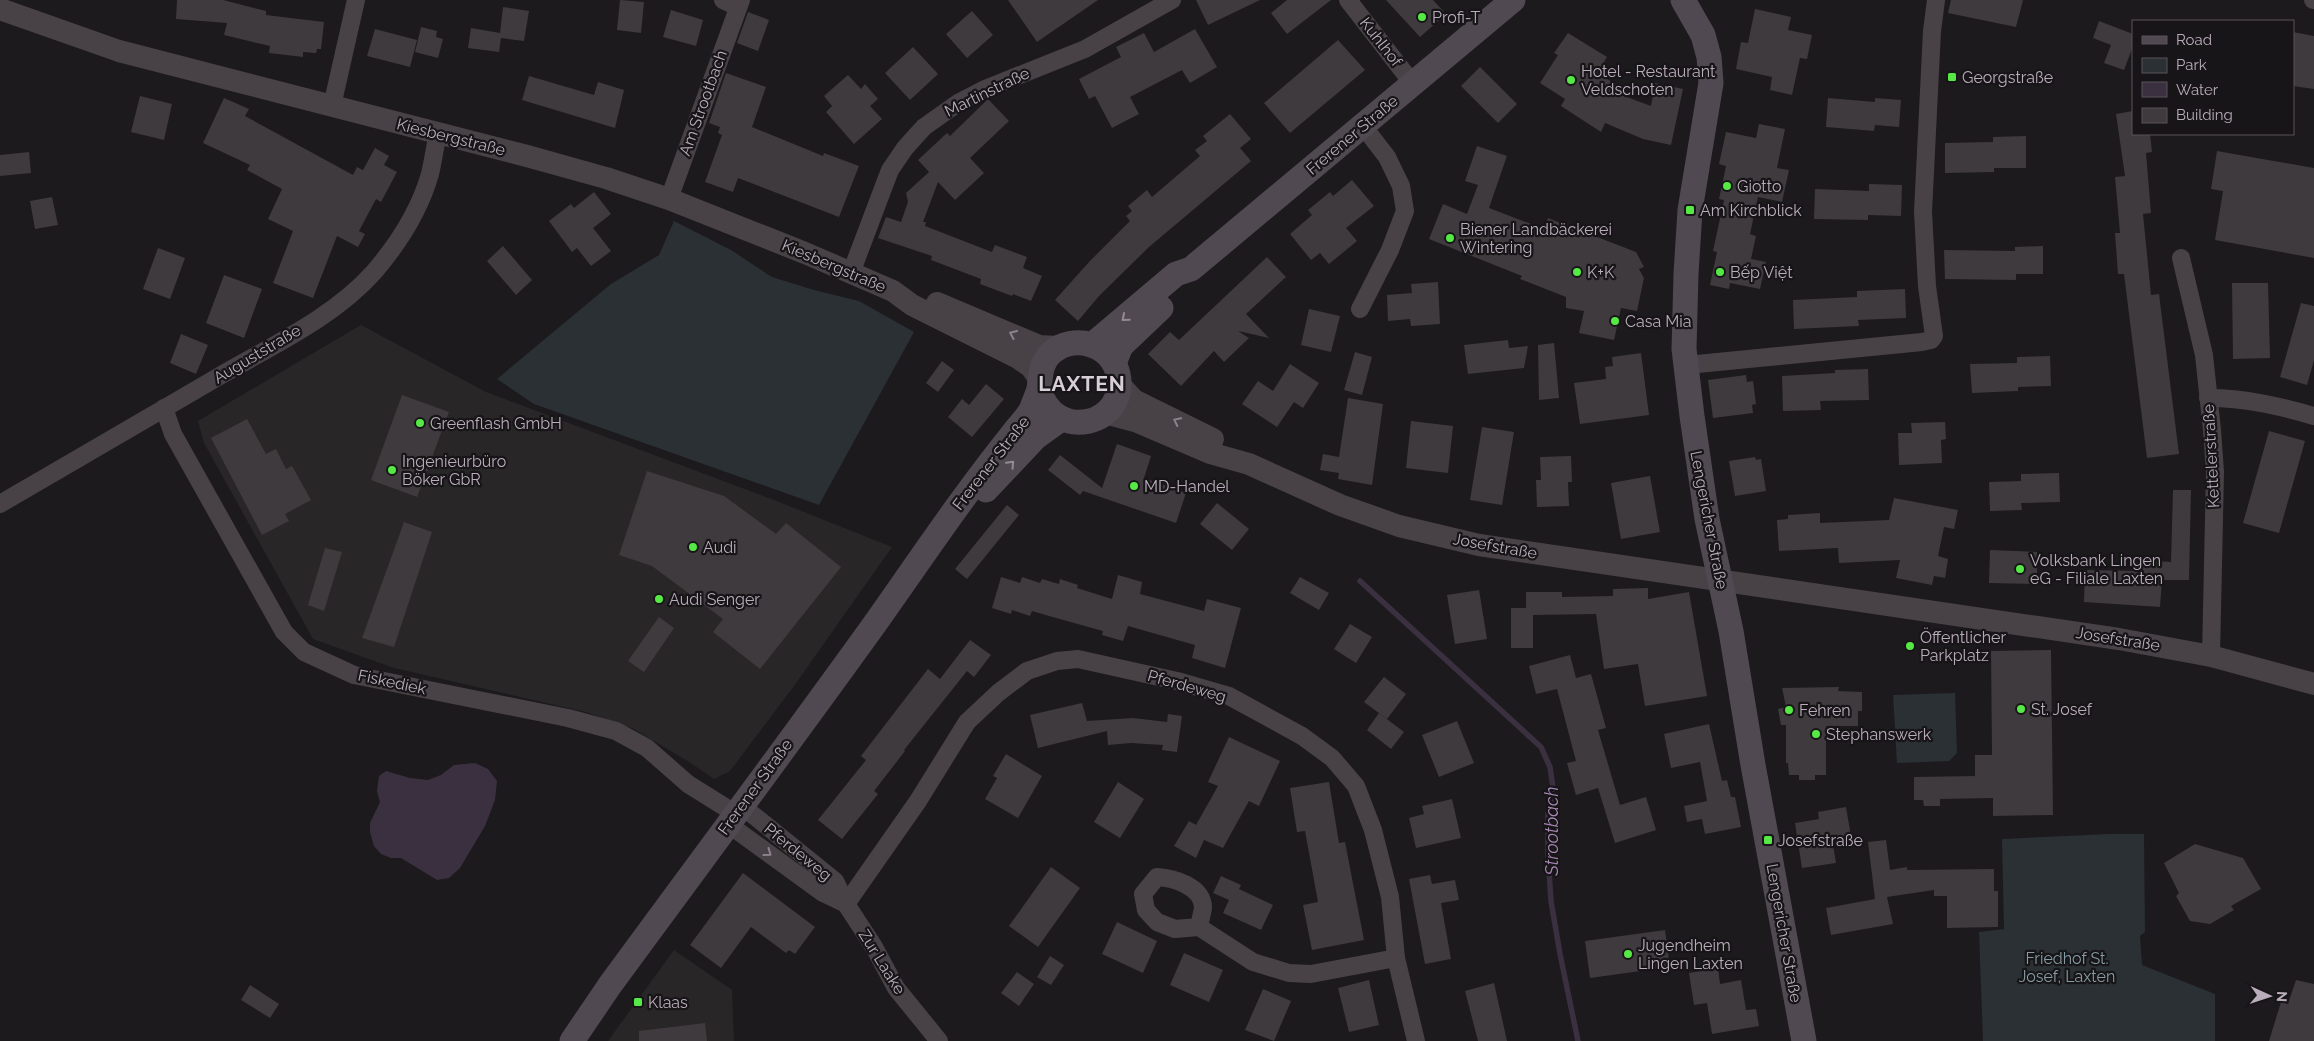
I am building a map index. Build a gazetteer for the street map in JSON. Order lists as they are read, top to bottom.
{
  "streets": {
    "main road": ["Frerener Straße", "Lengericher Straße"],
    "street": [
      "Kuhlhof",
      "Martinstraße",
      "Am Strootbach",
      "Kiesbergstraße",
      "Auguststraße",
      "Kettelerstraße",
      "Josefstraße",
      "Fiskediek",
      "Pferdeweg",
      "Zur Laake"
    ]
  },
  "crossings": [
    ["Kuhlhof", "Frerener Straße"],
    ["Martinstraße", "Kiesbergstraße"],
    ["Am Strootbach", "Kiesbergstraße"],
    ["Frerener Straße", "Kiesbergstraße"],
    ["Frerener Straße", "Josefstraße"],
    ["Frerener Straße", "Fiskediek"],
    ["Frerener Straße", "Pferdeweg"],
    ["Kiesbergstraße", "Auguststraße"],
    ["Kiesbergstraße", "Josefstraße"],
    ["Auguststraße", "Fiskediek"],
    ["Kettelerstraße", "Josefstraße"],
    ["Lengericher Straße", "Josefstraße"],
    ["Fiskediek", "Pferdeweg"],
    ["Pferdeweg", "Zur Laake"]
  ],
  "districts": ["LAXTEN"],
  "water": ["Strootbach"],
  "parks": ["Friedhof St. Josef, Laxten"],
  "places": {
    "other": [
      "Profi-T",
      "Hotel - Restaurant Veldschoten",
      "Giotto",
      "Biener Landbäckerei Wintering",
      "K+K",
      "Bếp Việt",
      "Casa Mia",
      "Greenflash GmbH",
      "Ingenieurbüro Böker GbR",
      "MD-Handel",
      "Audi",
      "Volksbank Lingen eG - Filiale Laxten",
      "Audi Senger",
      "Öffentlicher Parkplatz",
      "St. Josef",
      "Fehren",
      "Stephanswerk",
      "Jugendheim Lingen Laxten"
    ],
    "transit": [
      "Georgstraße",
      "Am Kirchblick",
      "Josefstraße",
      "Klaas"
    ]
  },
  "legend": [
    "Road",
    "Park",
    "Water",
    "Building"
  ],
  "north": "right"
}
